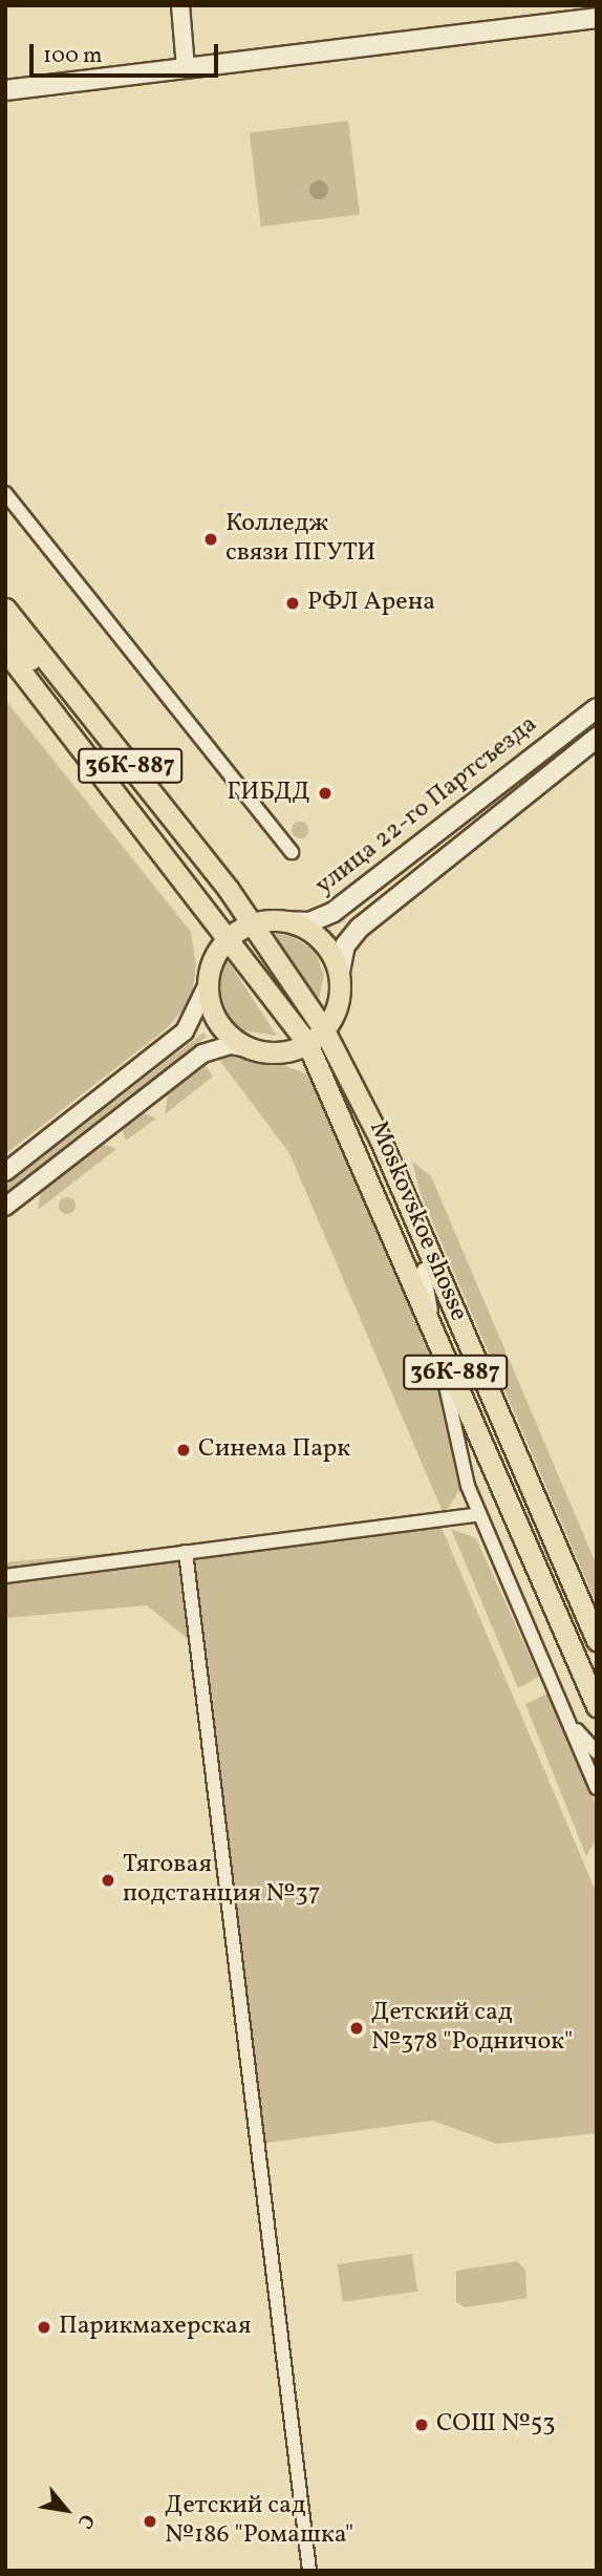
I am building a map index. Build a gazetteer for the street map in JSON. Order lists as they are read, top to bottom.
{
  "streets": {
    "main road": ["36К-887", "улица 22-го Партсъезда", "Moskovskoe shosse"]
  },
  "places": [
    "Колледж связи ПГУТИ",
    "РФЛ Арена",
    "ГИБДД",
    "Синема Парк",
    "Тяговая подстанция №37",
    "Детский сад №378 \"Родничок\"",
    "Парикмахерская",
    "СОШ №53",
    "Детский сад №186 \"Ромашка\""
  ],
  "scale_bar": "100 m",
  "north": "bottom right"
}
